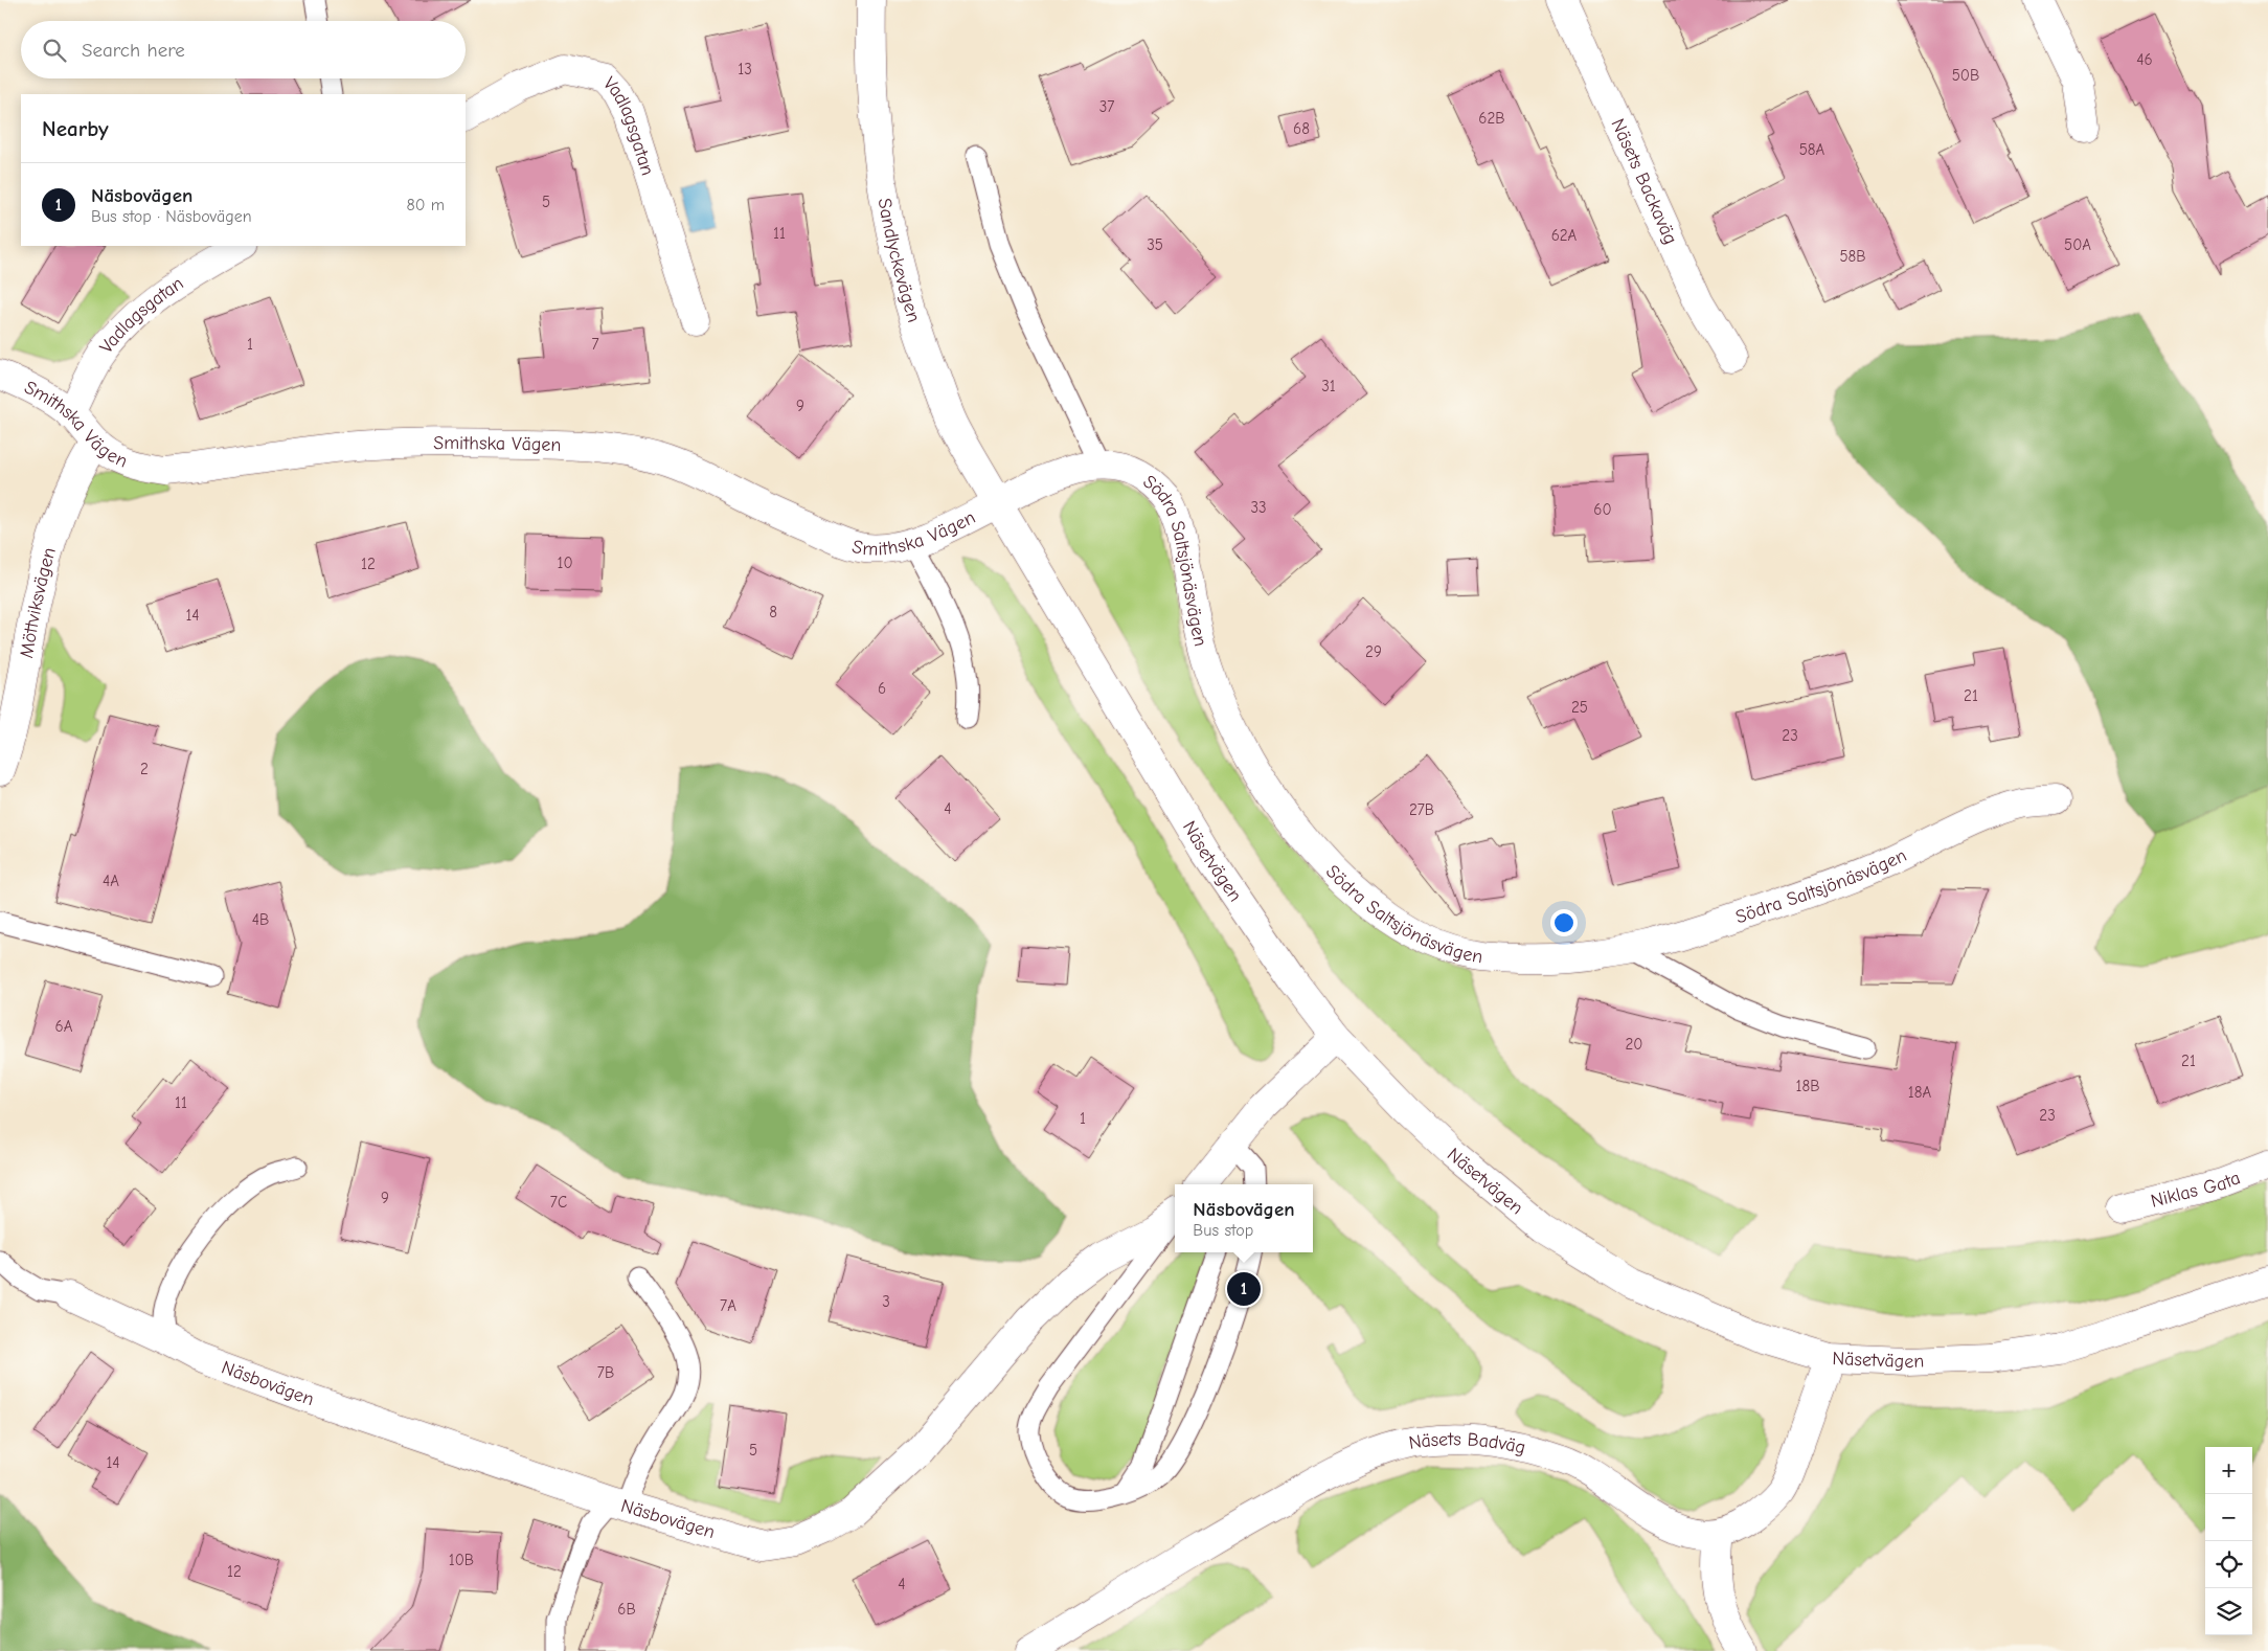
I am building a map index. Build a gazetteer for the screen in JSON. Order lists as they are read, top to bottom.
{
  "streets": {
    "street": [
      "Vadlagsgatan",
      "Näsets Backaväg",
      "Sandlyckevägen",
      "Smithska Vägen",
      "Södra Saltsjönäsvägen",
      "Möttviksvägen",
      "Näsetvägen",
      "Niklas Gata",
      "Näsbovägen",
      "Näsets Badväg"
    ]
  },
  "crossings": [
    ["Vadlagsgatan", "Smithska Vägen"],
    ["Sandlyckevägen", "Smithska Vägen"],
    ["Sandlyckevägen", "Södra Saltsjönäsvägen"],
    ["Sandlyckevägen", "Näsetvägen"],
    ["Smithska Vägen", "Södra Saltsjönäsvägen"],
    ["Smithska Vägen", "Möttviksvägen"],
    ["Smithska Vägen", "Näsetvägen"],
    ["Södra Saltsjönäsvägen", "Näsetvägen"],
    ["Näsetvägen", "Näsets Badväg"]
  ],
  "house_numbers": [
    "46",
    "13",
    "50B",
    "37",
    "62B",
    "68",
    "58A",
    "5",
    "11",
    "62A",
    "35",
    "50A",
    "58B",
    "1",
    "7",
    "31",
    "9",
    "33",
    "60",
    "10",
    "12",
    "8",
    "14",
    "29",
    "6",
    "21",
    "25",
    "23",
    "2",
    "4",
    "27B",
    "4A",
    "4B",
    "6A",
    "20",
    "21",
    "18B",
    "18A",
    "11",
    "23",
    "1",
    "9",
    "7C",
    "3",
    "7A",
    "7B",
    "5",
    "14",
    "10B",
    "12",
    "4",
    "6B"
  ],
  "page": {
    "search": "Search here",
    "heading": "Nearby",
    "list": [
      {
        "mark": "1",
        "name": "Näsbovägen",
        "note": "Bus stop · Näsbovägen",
        "value": "80 m"
      }
    ],
    "popup": ["Näsbovägen", "Bus stop"],
    "pins": "1",
    "map_buttons": ["+", "−"]
  }
}
